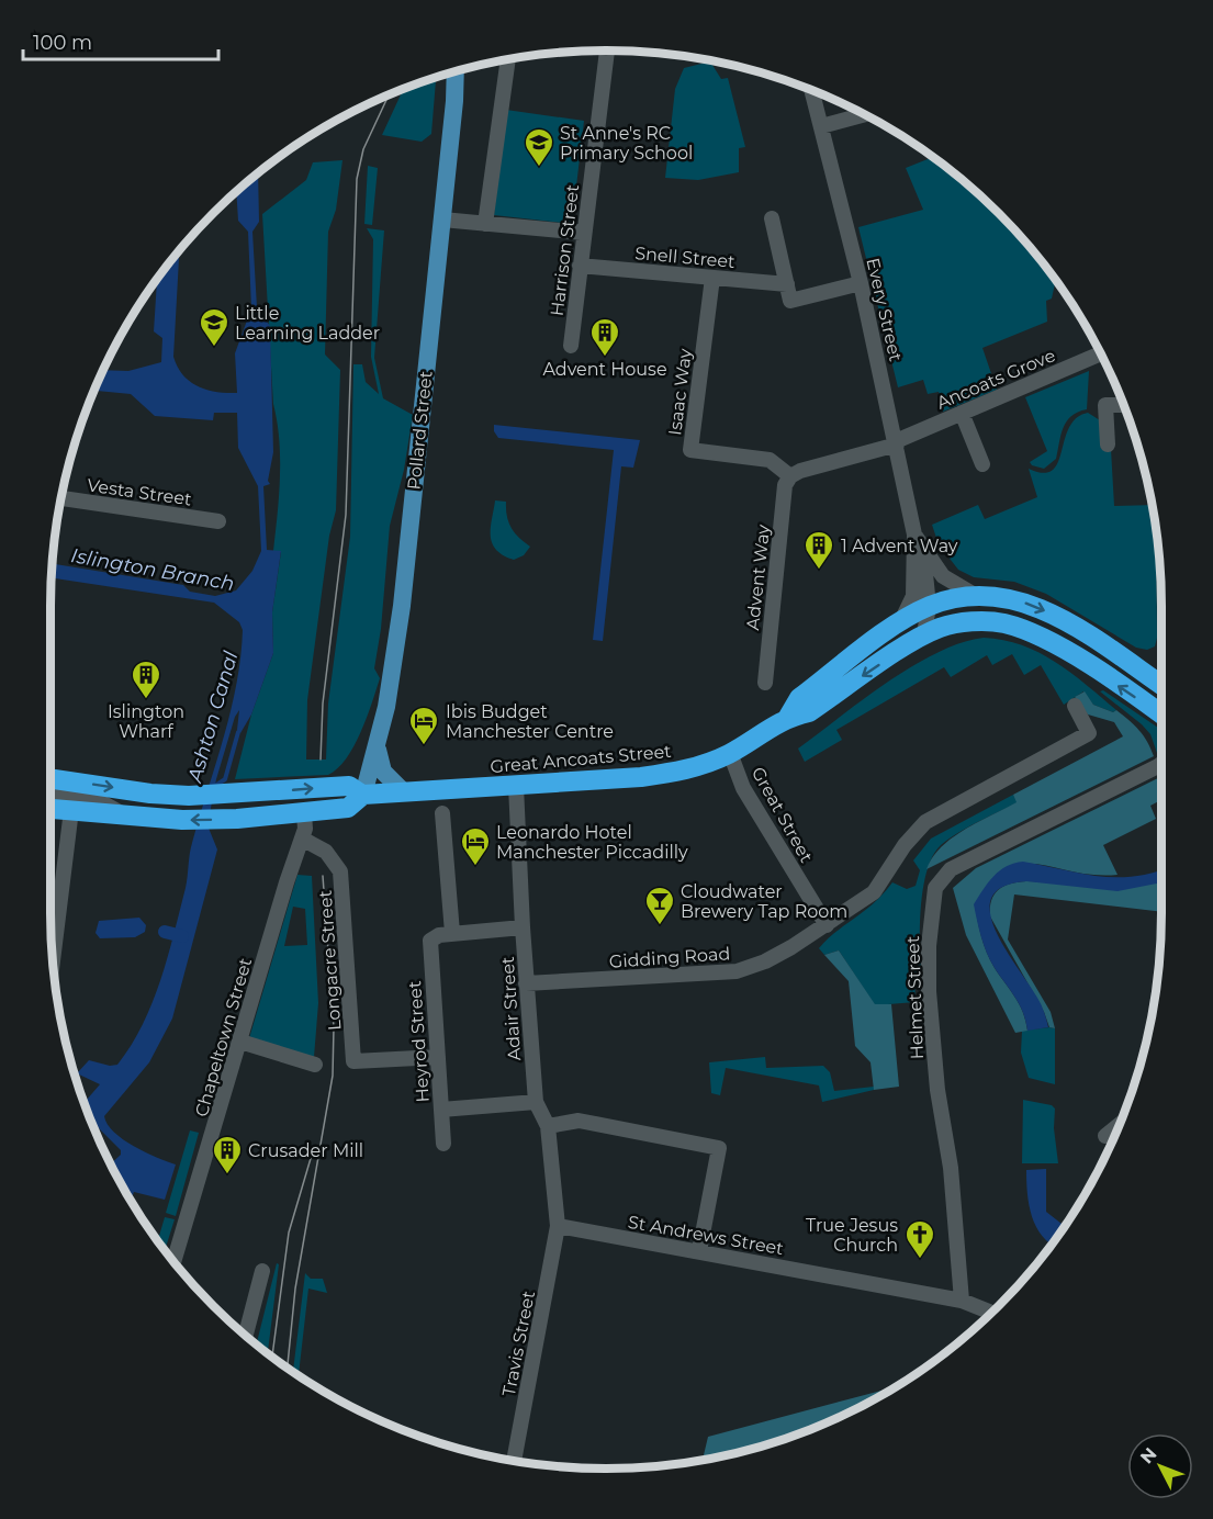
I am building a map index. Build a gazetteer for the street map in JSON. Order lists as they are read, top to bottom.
{
  "streets": {
    "highway": ["Great Ancoats Street"],
    "main road": ["Pollard Street"],
    "street": [
      "Harrison Street",
      "Snell Street",
      "Every Street",
      "Ancoats Grove",
      "Isaac Way",
      "Vesta Street",
      "Advent Way",
      "Great Street",
      "Gidding Road",
      "Longacre Street",
      "Helmet Street",
      "Adair Street",
      "Chapeltown Street",
      "Heyrod Street",
      "St Andrews Street",
      "Travis Street"
    ]
  },
  "crossings": [
    ["Harrison Street", "Snell Street"],
    ["Snell Street", "Isaac Way"],
    ["Every Street", "Ancoats Grove"],
    ["Every Street", "Great Ancoats Street"],
    ["Isaac Way", "Advent Way"],
    ["Pollard Street", "Great Ancoats Street"],
    ["Great Ancoats Street", "Great Street"],
    ["Great Ancoats Street", "Adair Street"],
    ["Great Ancoats Street", "Chapeltown Street"],
    ["Great Street", "Gidding Road"],
    ["Gidding Road", "Adair Street"],
    ["Longacre Street", "Chapeltown Street"],
    ["Longacre Street", "Heyrod Street"],
    ["Helmet Street", "St Andrews Street"],
    ["Adair Street", "St Andrews Street"],
    ["Adair Street", "Travis Street"],
    ["St Andrews Street", "Travis Street"]
  ],
  "water": ["Islington Branch", "Ashton Canal"],
  "places": {
    "school or university": ["St Anne's RC Primary School", "Little Learning Ladder"],
    "building": [
      "Advent House",
      "1 Advent Way",
      "Islington Wharf",
      "Crusader Mill"
    ],
    "hotel": ["Ibis Budget Manchester Centre", "Leonardo Hotel Manchester Piccadilly"],
    "bar": ["Cloudwater Brewery Tap Room"],
    "church": ["True Jesus Church"]
  },
  "scale_bar": "100 m",
  "north": "top left"
}
